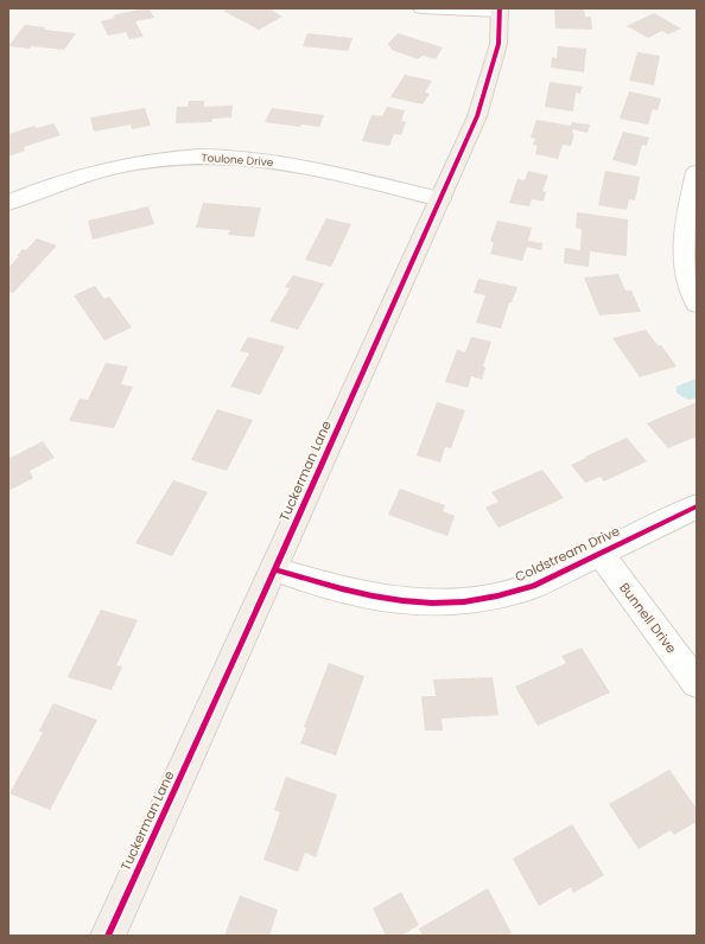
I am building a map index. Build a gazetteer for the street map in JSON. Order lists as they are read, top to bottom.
{
  "streets": {
    "main road": ["Tuckerman Lane"],
    "street": ["Toulone Drive", "Coldstream Drive", "Bunnell Drive"]
  },
  "crossings": [
    ["Toulone Drive", "Tuckerman Lane"],
    ["Tuckerman Lane", "Coldstream Drive"],
    ["Coldstream Drive", "Bunnell Drive"]
  ]
}
